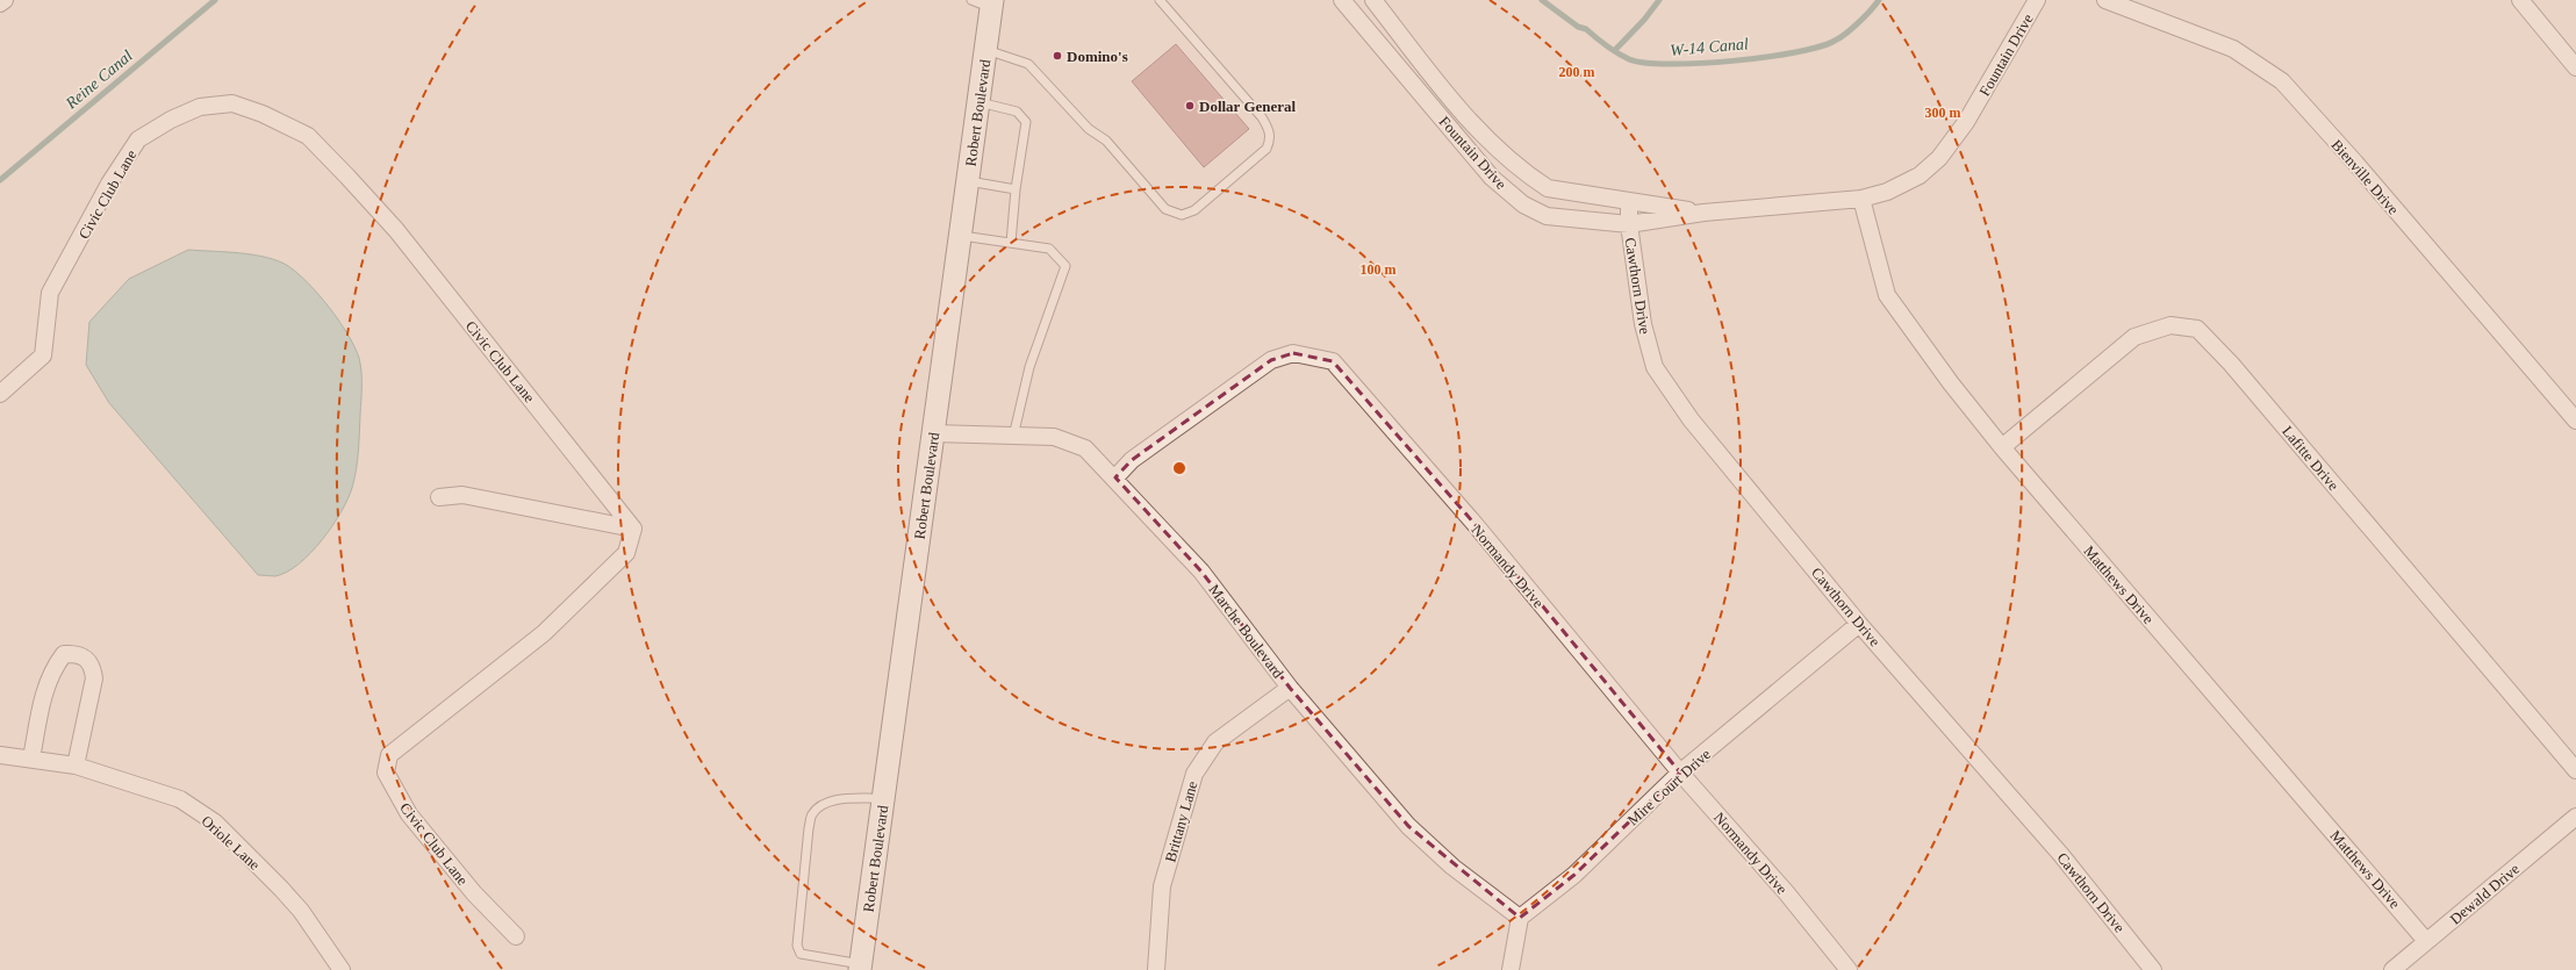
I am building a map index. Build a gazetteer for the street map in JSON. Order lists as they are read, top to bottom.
{
  "streets": {
    "main road": ["Robert Boulevard"],
    "street": [
      "Fountain Drive",
      "Bienville Drive",
      "Civic Club Lane",
      "Cawthorn Drive",
      "Lafitte Drive",
      "Normandy Drive",
      "Matthews Drive",
      "Marche Boulevard",
      "Mire Court Drive",
      "Brittany Lane",
      "Oriole Lane",
      "Dewald Drive"
    ]
  },
  "crossings": [
    ["Fountain Drive", "Cawthorn Drive"],
    ["Fountain Drive", "Matthews Drive"],
    ["Robert Boulevard", "Marche Boulevard"],
    ["Cawthorn Drive", "Mire Court Drive"],
    ["Lafitte Drive", "Matthews Drive"],
    ["Normandy Drive", "Marche Boulevard"],
    ["Normandy Drive", "Mire Court Drive"],
    ["Matthews Drive", "Dewald Drive"],
    ["Marche Boulevard", "Mire Court Drive"],
    ["Marche Boulevard", "Brittany Lane"]
  ],
  "water": ["W-14 Canal", "Reine Canal"],
  "places": ["Domino's", "Dollar General"],
  "rings": ["200 m", "300 m", "100 m"]
}
